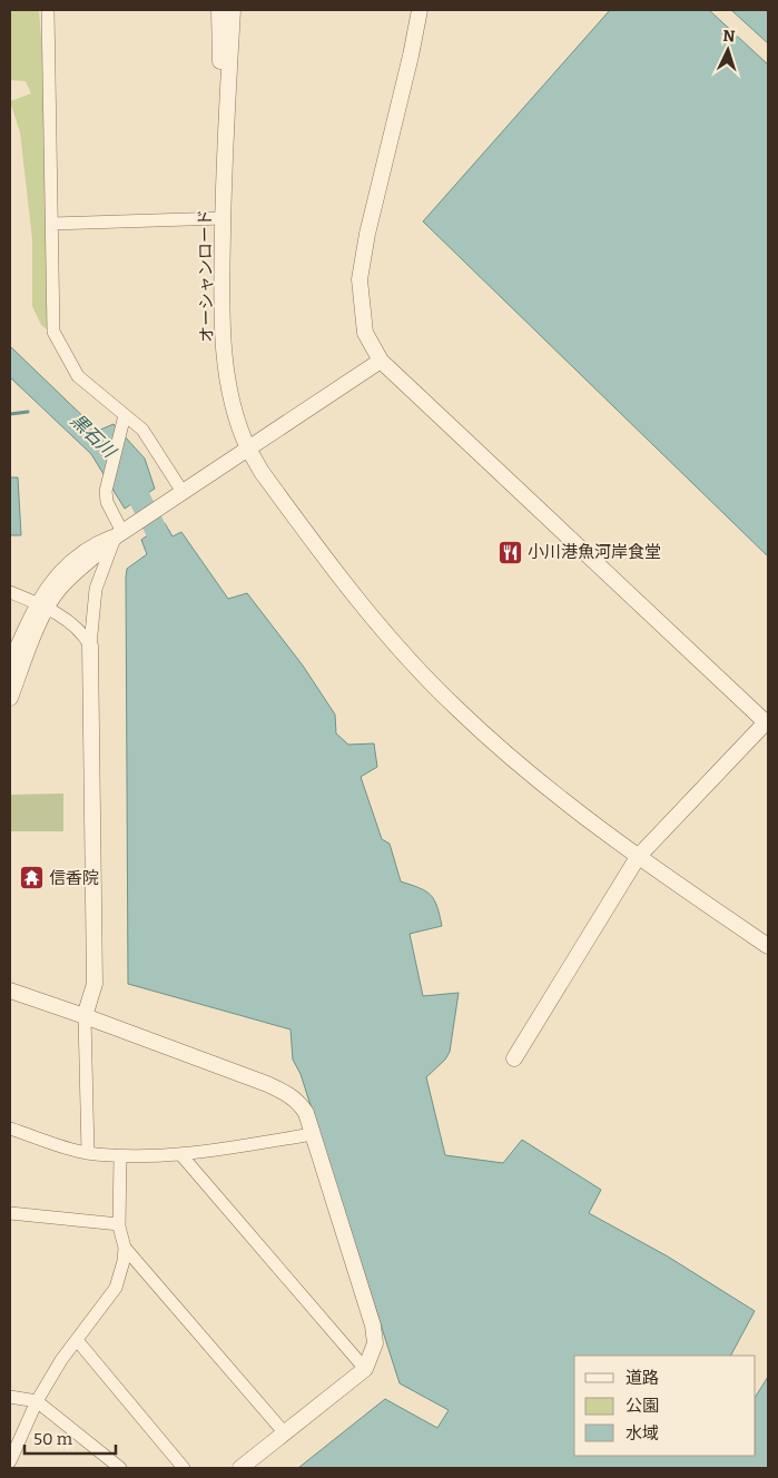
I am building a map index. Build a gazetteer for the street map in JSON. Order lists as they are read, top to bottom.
{
  "streets": {
    "street": ["オーシャンロード"]
  },
  "water": ["黒石川"],
  "places": {
    "restaurant": ["小川港魚河岸食堂"],
    "temple": ["信香院"]
  },
  "legend": ["道路", "公園", "水域"],
  "scale_bar": "50 m",
  "north": "top"
}
